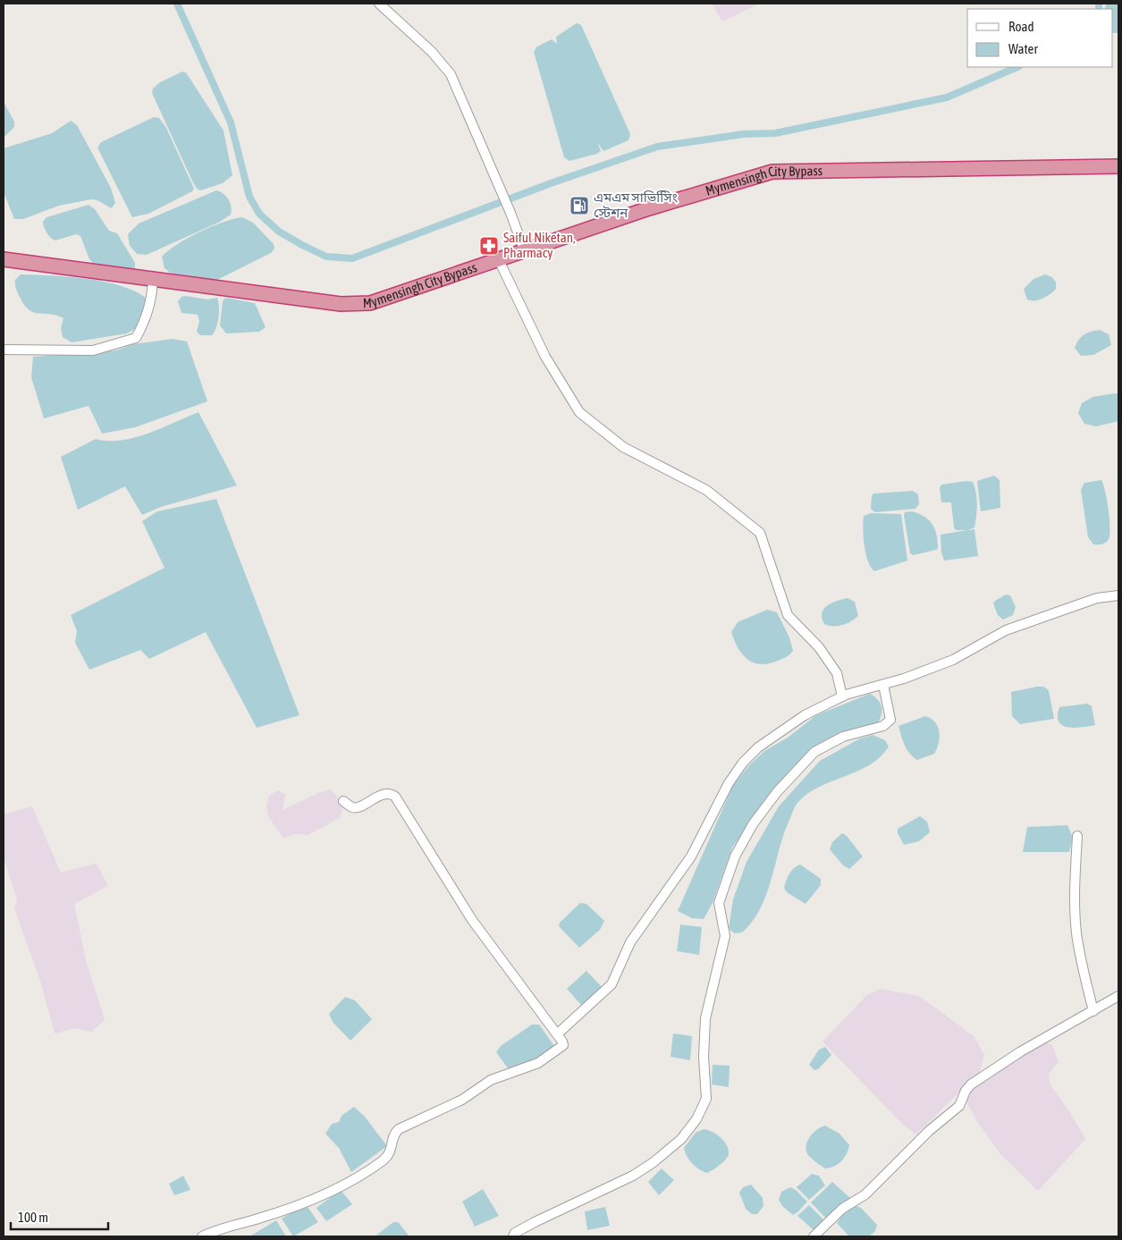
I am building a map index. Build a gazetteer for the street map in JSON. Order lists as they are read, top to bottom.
{
  "streets": {
    "highway": ["Mymensingh City Bypass"]
  },
  "places": {
    "fuel station": ["এমএম সাভ‌িসি‌িং স্ট‌েশন"],
    "pharmacy": ["Saiful Niketan, Pharmacy"]
  },
  "legend": ["Road", "Water"],
  "scale_bar": "100 m"
}
